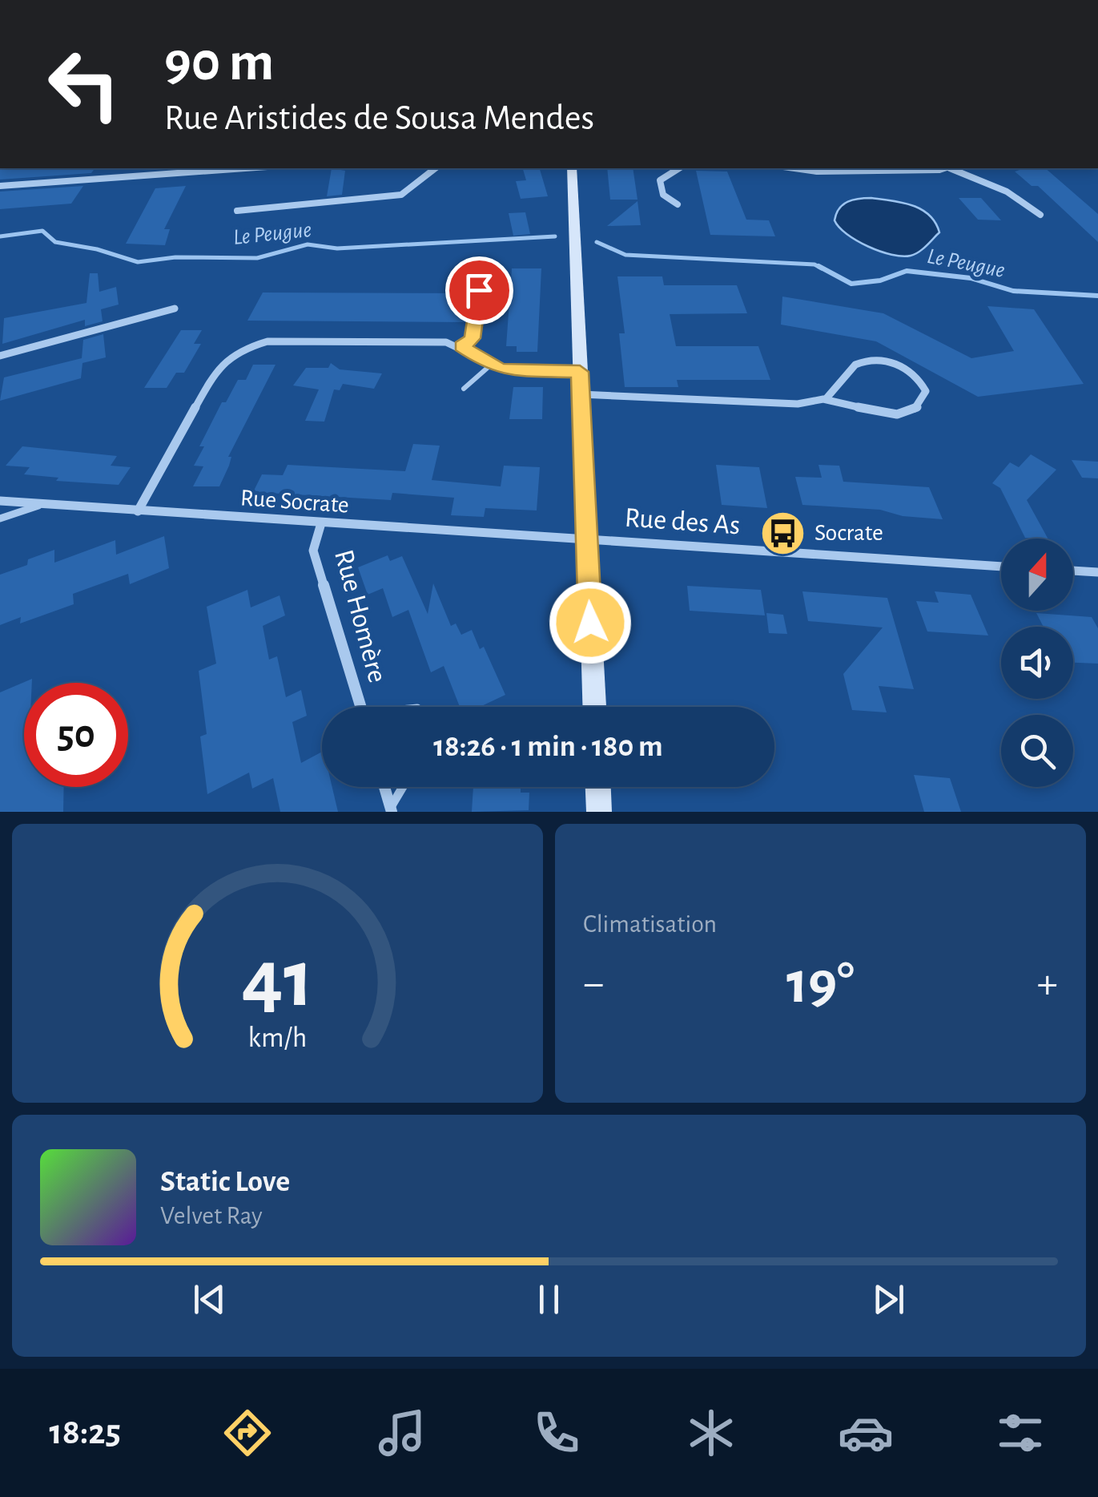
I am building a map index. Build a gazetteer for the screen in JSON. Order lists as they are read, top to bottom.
{
  "streets": {
    "street": ["Rue Socrate", "Rue des As", "Rue Homère"]
  },
  "crossings": [
    ["Rue Socrate", "Rue des As"],
    ["Rue Socrate", "Rue Homère"]
  ],
  "water": ["Le Peugue"],
  "places": {
    "bus stop": ["Socrate"]
  },
  "north": "top",
  "page": {
    "turn": ["90 m", "Rue Aristides de Sousa Mendes"],
    "limit": "50",
    "trip": "18:26 · 1 min · 180 m",
    "tile": "Climatisation",
    "heat": ["−", "19°", "+"],
    "song": ["Static Love", "Velvet Ray"],
    "tabs": "18:25",
    "gauge": ["41", "km/h"]
  }
}
